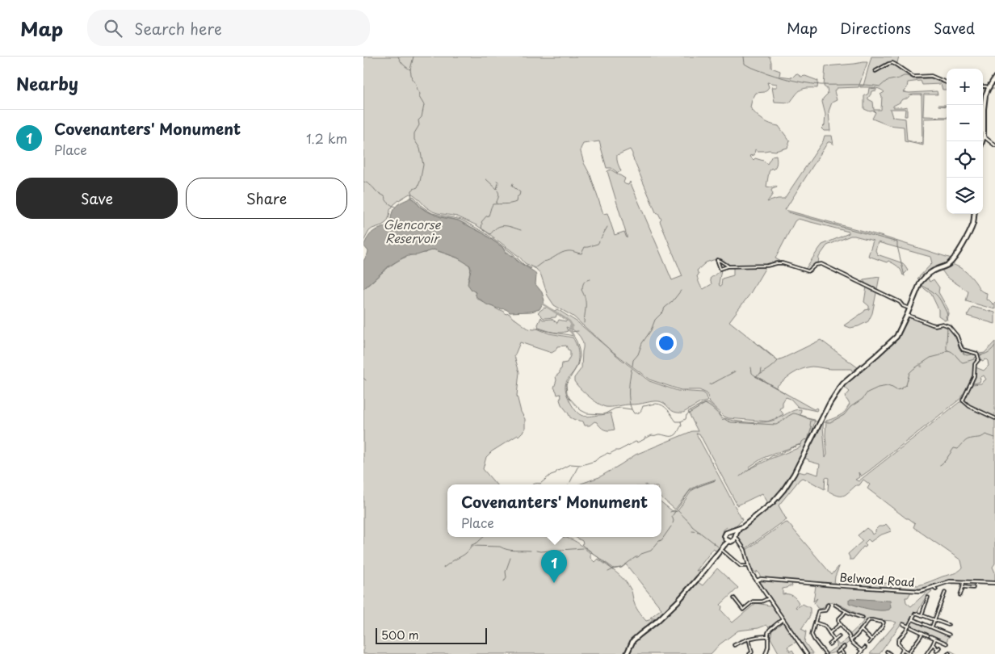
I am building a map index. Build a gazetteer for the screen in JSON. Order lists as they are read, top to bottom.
{
  "streets": {
    "street": ["Belwood Road"]
  },
  "water": ["Glencorse Reservoir"],
  "scale_bar": "500 m",
  "page": {
    "header": "Map",
    "search": "Search here",
    "nav": ["Map", "Directions", "Saved"],
    "heading": "Nearby",
    "map_buttons": ["+", "−"],
    "list": [
      {
        "mark": "1",
        "name": "Covenanters' Monument",
        "note": "Place",
        "value": "1.2 km"
      }
    ],
    "buttons": ["Save", "Share"],
    "popup": ["Covenanters' Monument", "Place"],
    "pins": "1",
    "scale": "500 m"
  }
}
